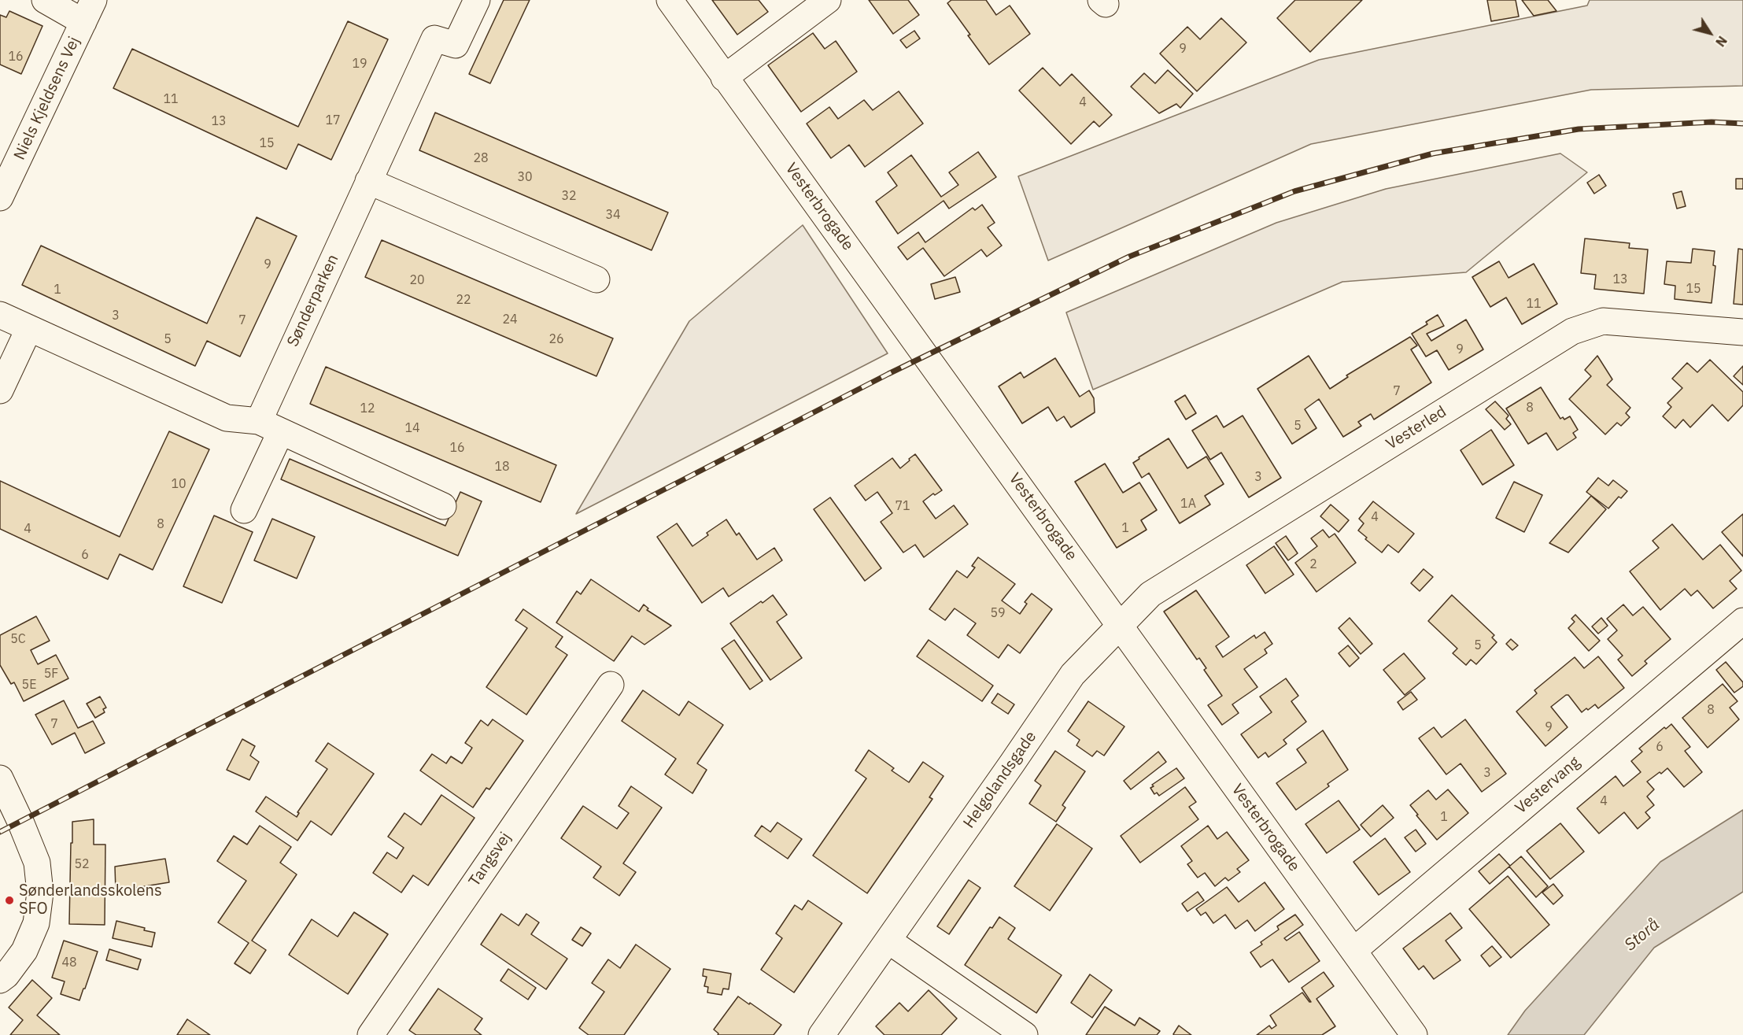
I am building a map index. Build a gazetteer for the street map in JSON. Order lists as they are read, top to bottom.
{
  "streets": {
    "street": [
      "Niels Kjeldsens Vej",
      "Vesterbrogade",
      "Sønderparken",
      "Vesterled",
      "Helgolandsgade",
      "Vestervang",
      "Tangsvej"
    ]
  },
  "crossings": [
    ["Vesterbrogade", "Vesterled"],
    ["Vesterbrogade", "Helgolandsgade"],
    ["Vesterbrogade", "Vestervang"],
    ["Vesterled", "Helgolandsgade"]
  ],
  "water": ["Storå"],
  "places": ["Sønderlandsskolens SFO"],
  "house_numbers": [
    "9",
    "16",
    "19",
    "11",
    "4",
    "17",
    "13",
    "15",
    "28",
    "30",
    "32",
    "34",
    "9",
    "13",
    "20",
    "15",
    "1",
    "22",
    "11",
    "3",
    "24",
    "7",
    "5",
    "26",
    "9",
    "7",
    "8",
    "12",
    "5",
    "14",
    "16",
    "18",
    "3",
    "10",
    "1A",
    "71",
    "4",
    "8",
    "1",
    "4",
    "6",
    "2",
    "59",
    "5C",
    "5",
    "5F",
    "5E",
    "8",
    "7",
    "9",
    "6",
    "3",
    "4",
    "1",
    "52",
    "48"
  ],
  "north": "bottom right"
}
